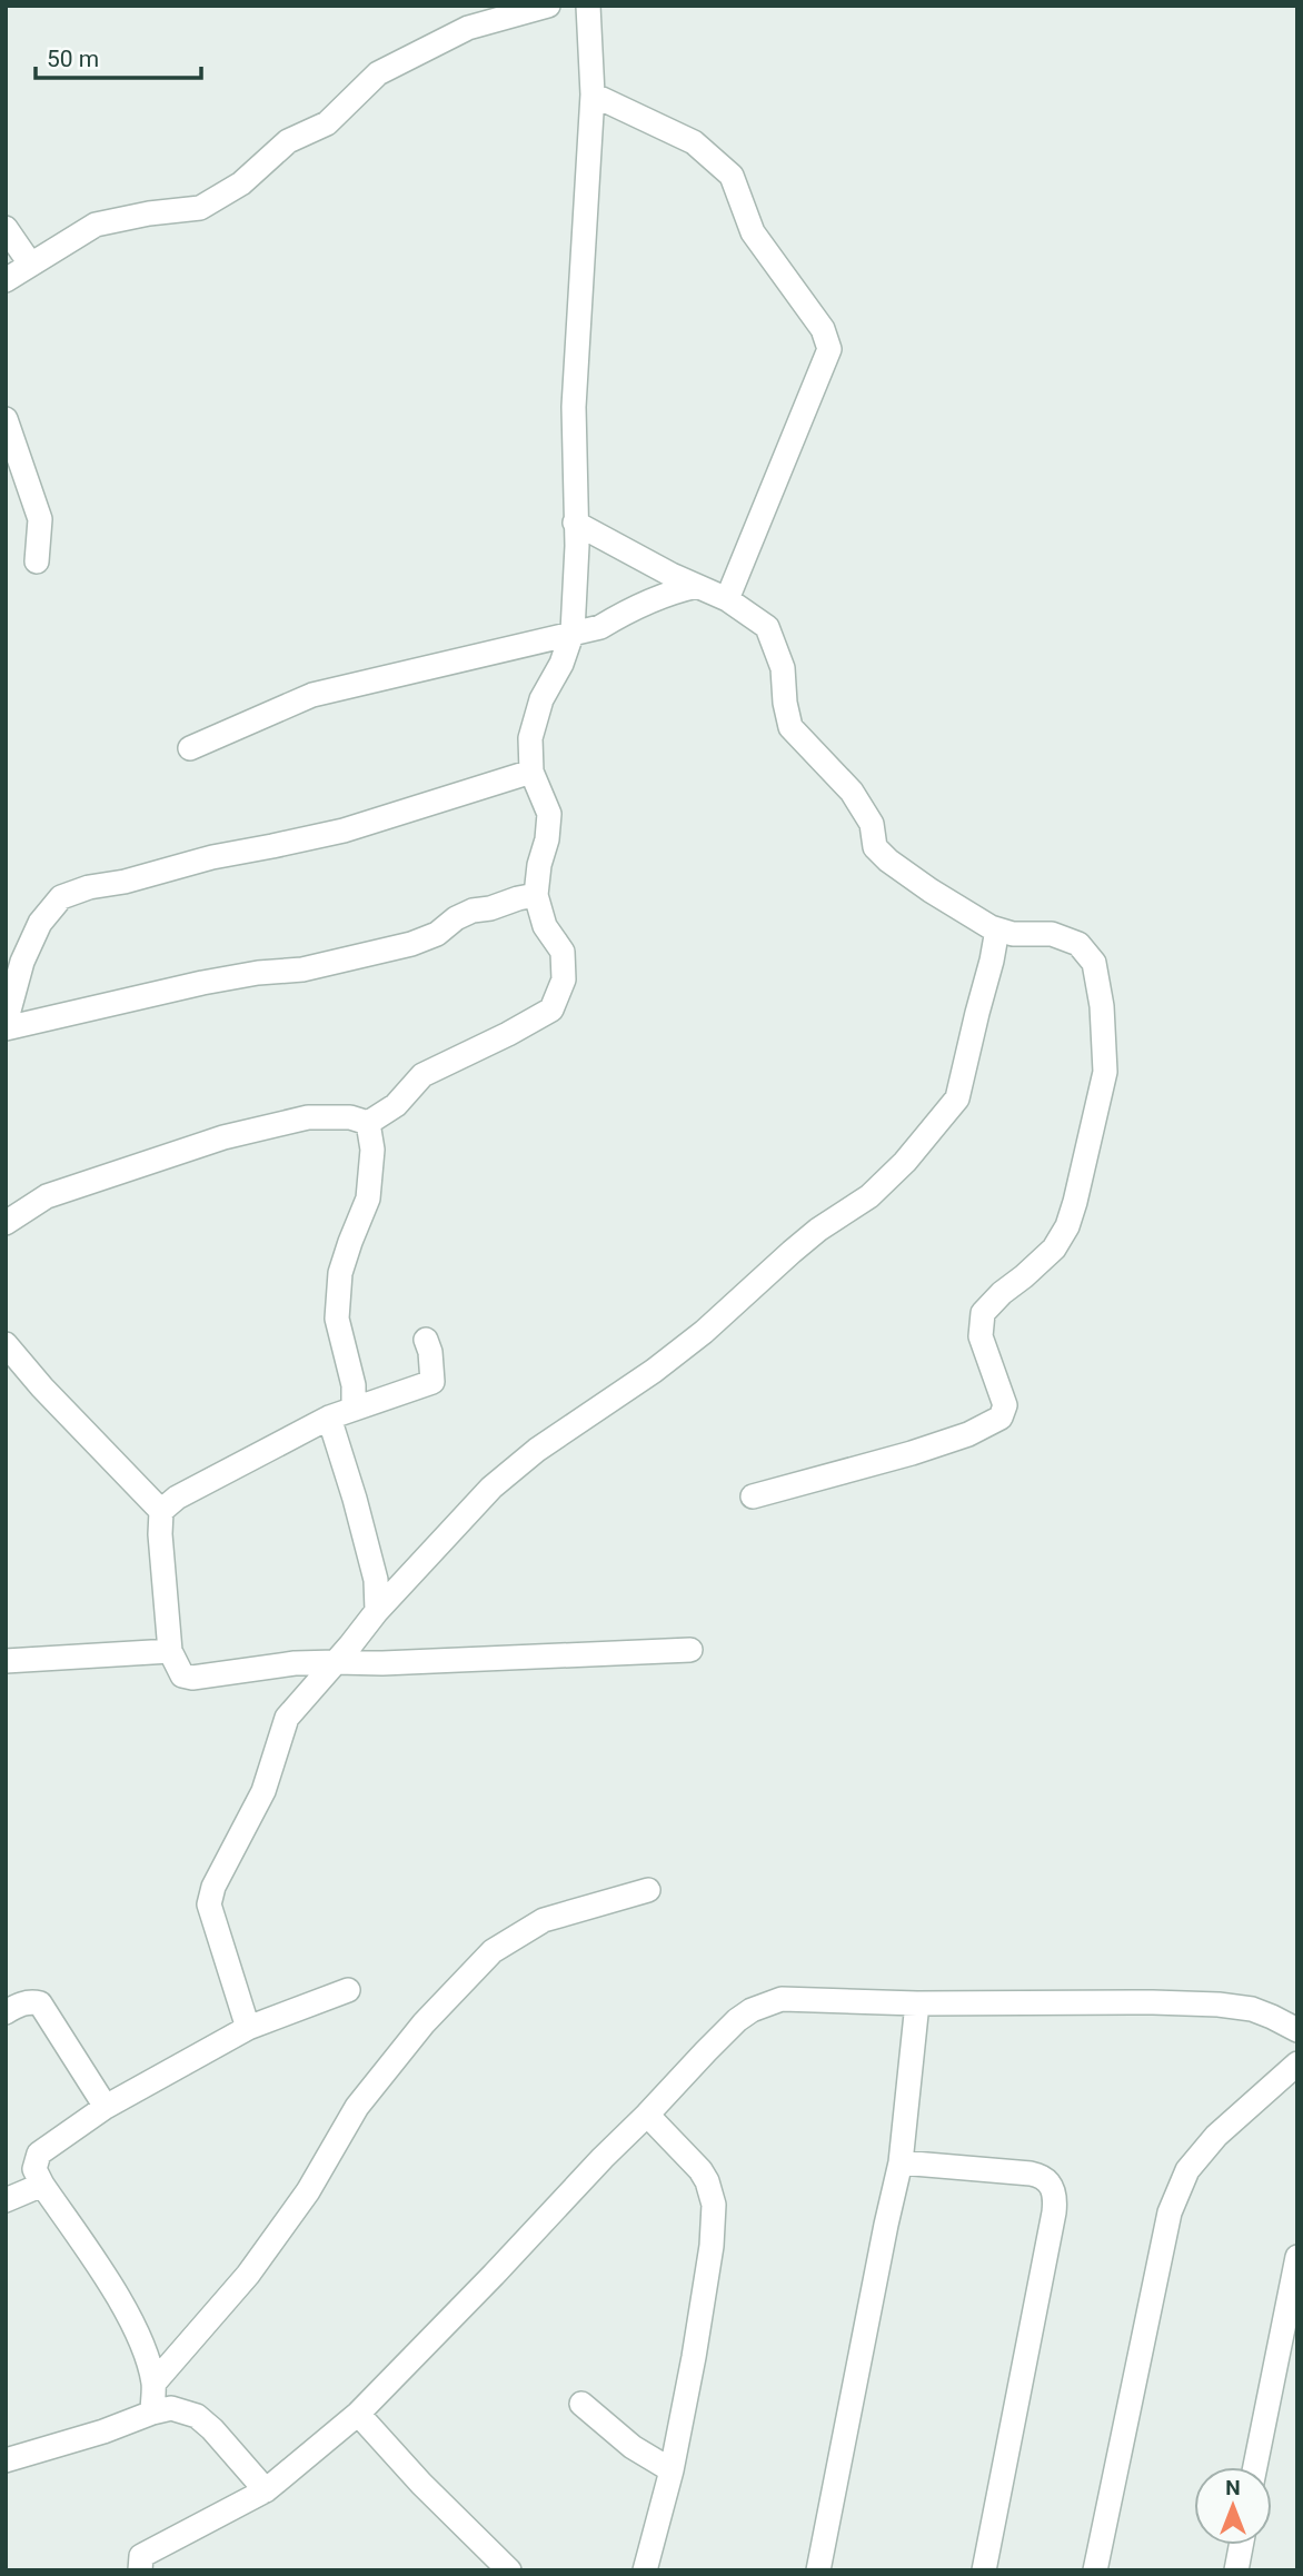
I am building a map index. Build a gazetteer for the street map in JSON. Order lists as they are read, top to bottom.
{
  "scale_bar": "50 m",
  "north": "top"
}
